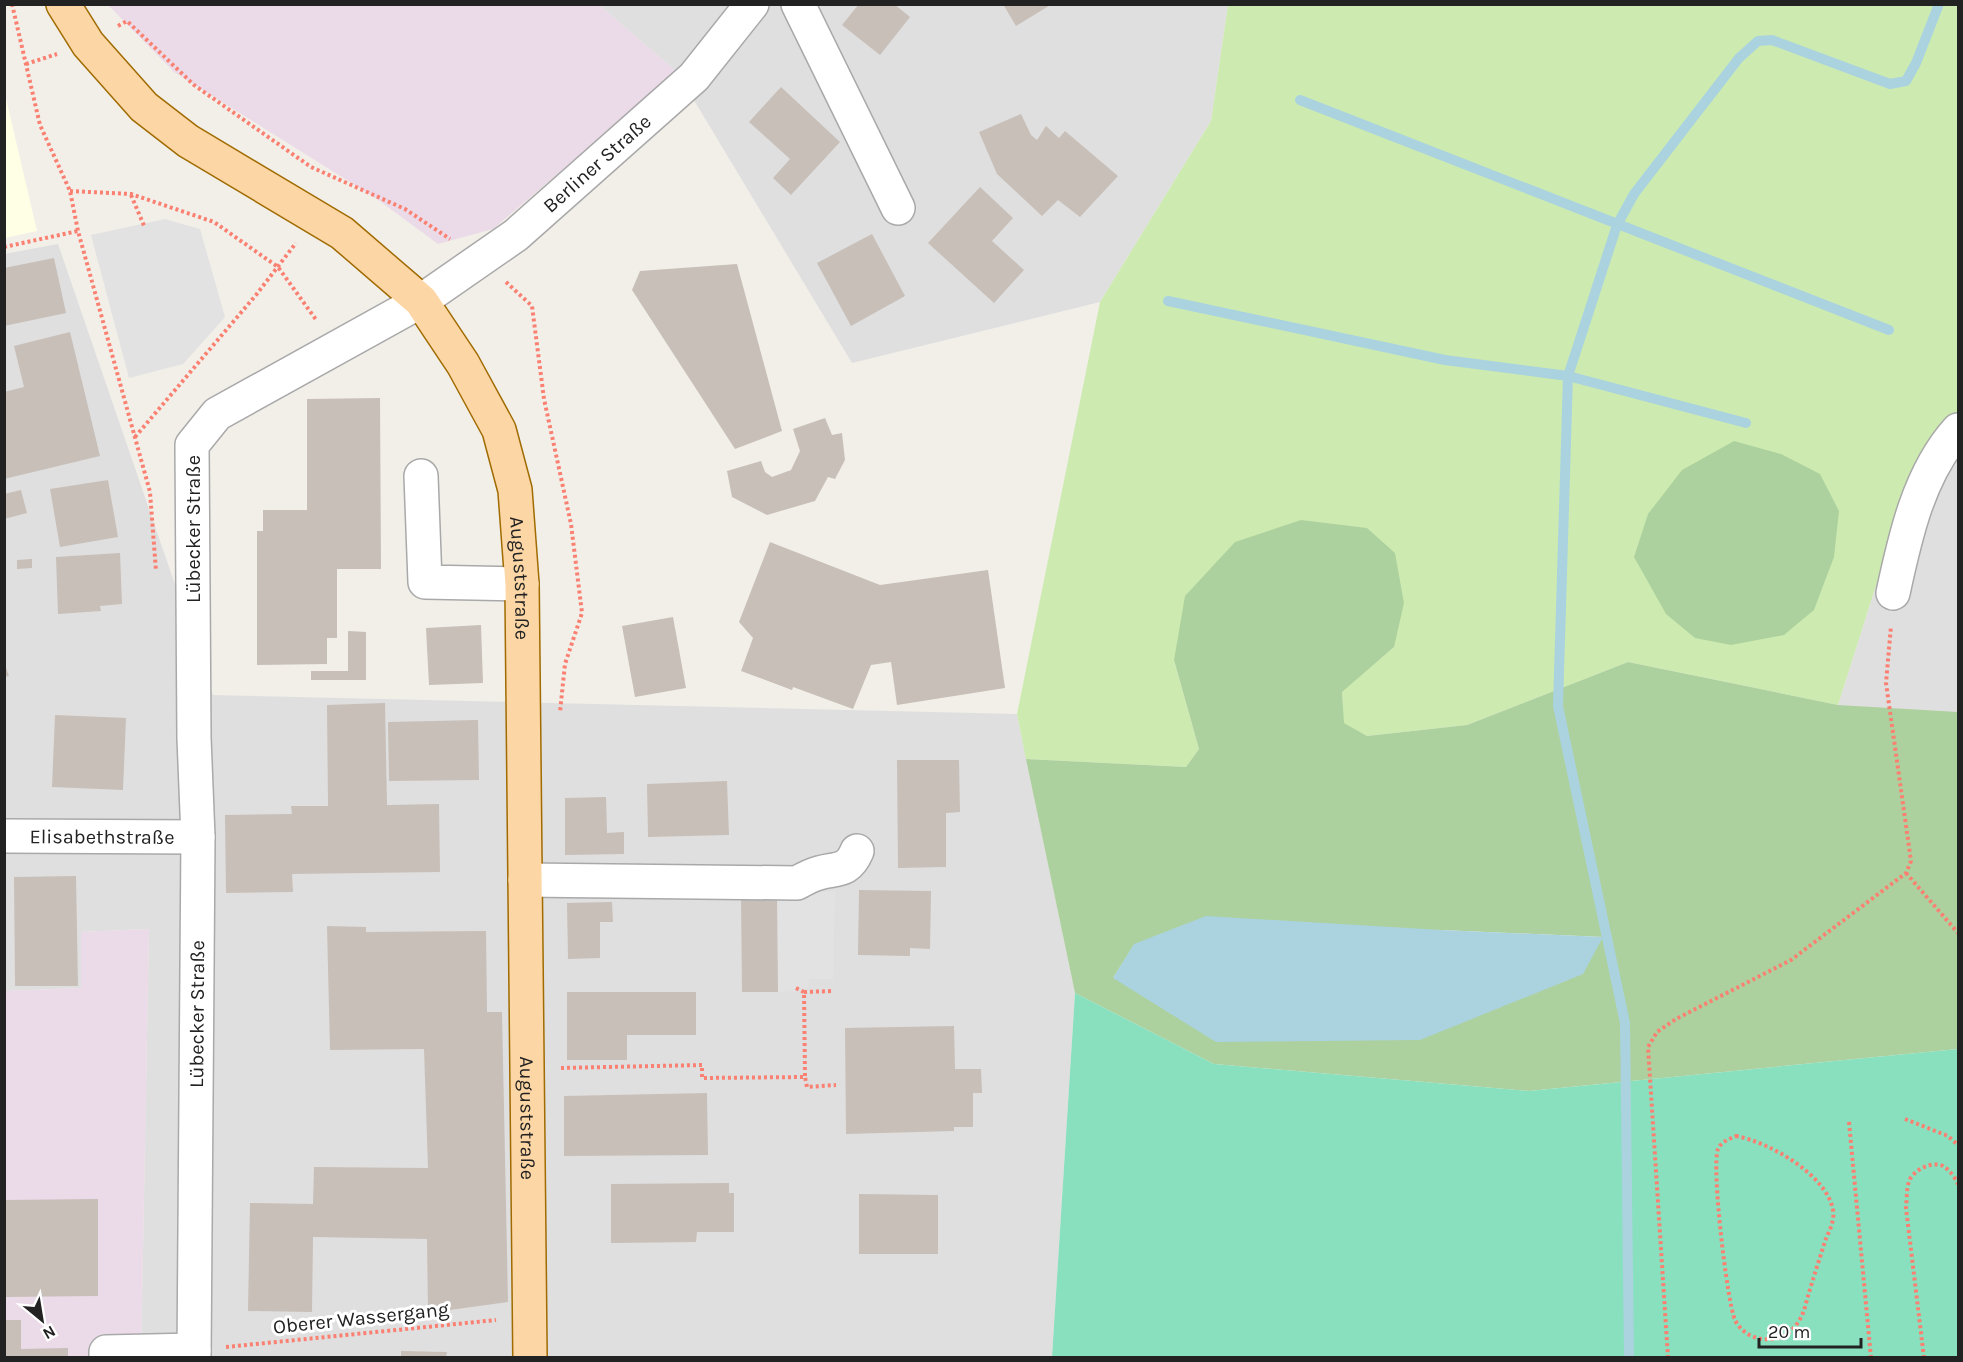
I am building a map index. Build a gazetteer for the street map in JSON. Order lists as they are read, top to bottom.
{
  "streets": {
    "main road": ["Auguststraße"],
    "street": ["Berliner Straße", "Lübecker Straße", "Elisabethstraße"],
    "path": ["Oberer Wassergang"]
  },
  "crossings": [
    ["Berliner Straße", "Lübecker Straße"],
    ["Berliner Straße", "Auguststraße"],
    ["Lübecker Straße", "Auguststraße"],
    ["Lübecker Straße", "Elisabethstraße"],
    ["Lübecker Straße", "Oberer Wassergang"],
    ["Auguststraße", "Oberer Wassergang"]
  ],
  "scale_bar": "20 m",
  "north": "bottom right"
}
